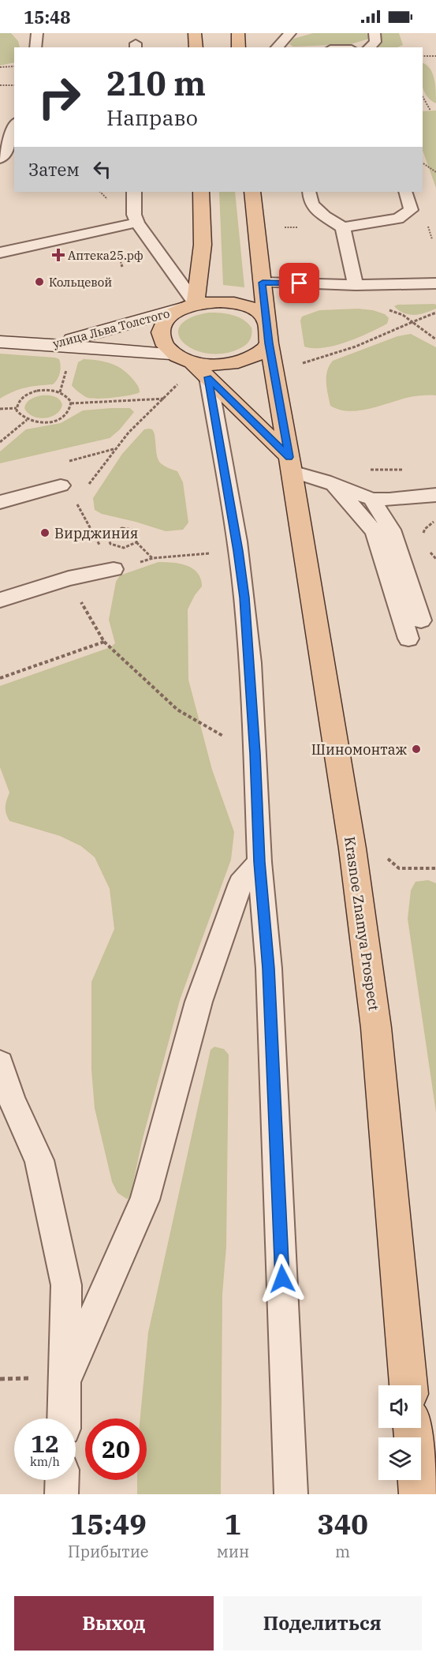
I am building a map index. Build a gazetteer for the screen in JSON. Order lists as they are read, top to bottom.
{
  "streets": {
    "main road": ["улица Льва Толстого", "Krasnoe Znamya Prospect"]
  },
  "crossings": [
    ["улица Льва Толстого", "Krasnoe Znamya Prospect"]
  ],
  "places": {
    "health": ["Аптека25.рф"],
    "other": ["Кольцевой", "Вирджиния", "Шиномонтаж"]
  },
  "page": {
    "status": "15:48",
    "turn": ["210 m", "Направо"],
    "then": "Затем",
    "speed": "12 km/h",
    "limit": "20",
    "eta": [
      "15:49",
      "Прибытие",
      "1",
      "мин",
      "340",
      "m"
    ],
    "buttons": ["Выход", "Поделиться"]
  }
}
